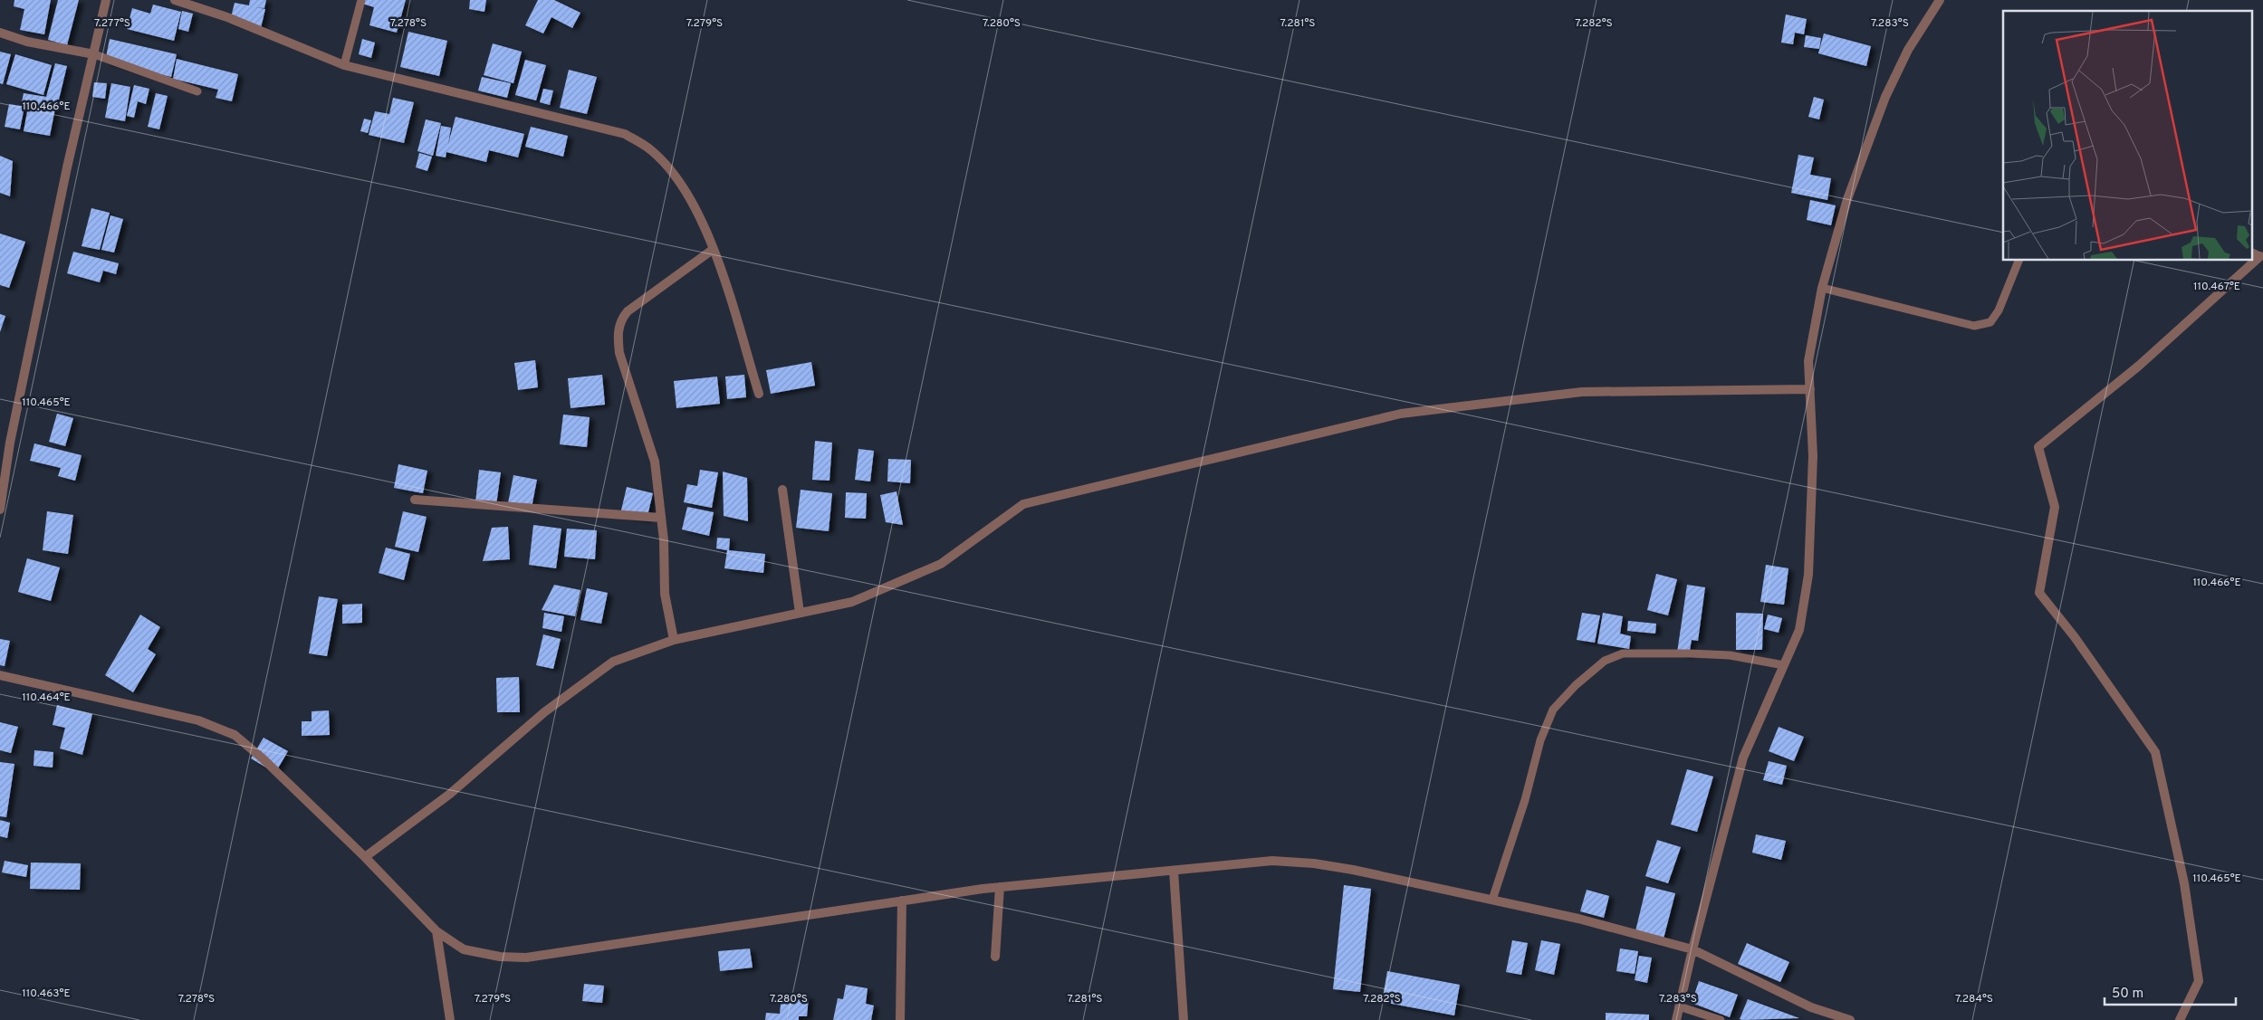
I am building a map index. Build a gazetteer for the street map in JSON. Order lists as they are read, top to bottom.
{
  "scale_bar": "50 m",
  "coordinates": [
    "7.277°S",
    "7.278°S",
    "7.279°S",
    "7.280°S",
    "7.281°S",
    "7.282°S",
    "7.283°S",
    "110.466°E",
    "110.467°E",
    "110.465°E",
    "110.464°E",
    "110.463°E",
    "7.284°S"
  ]
}
